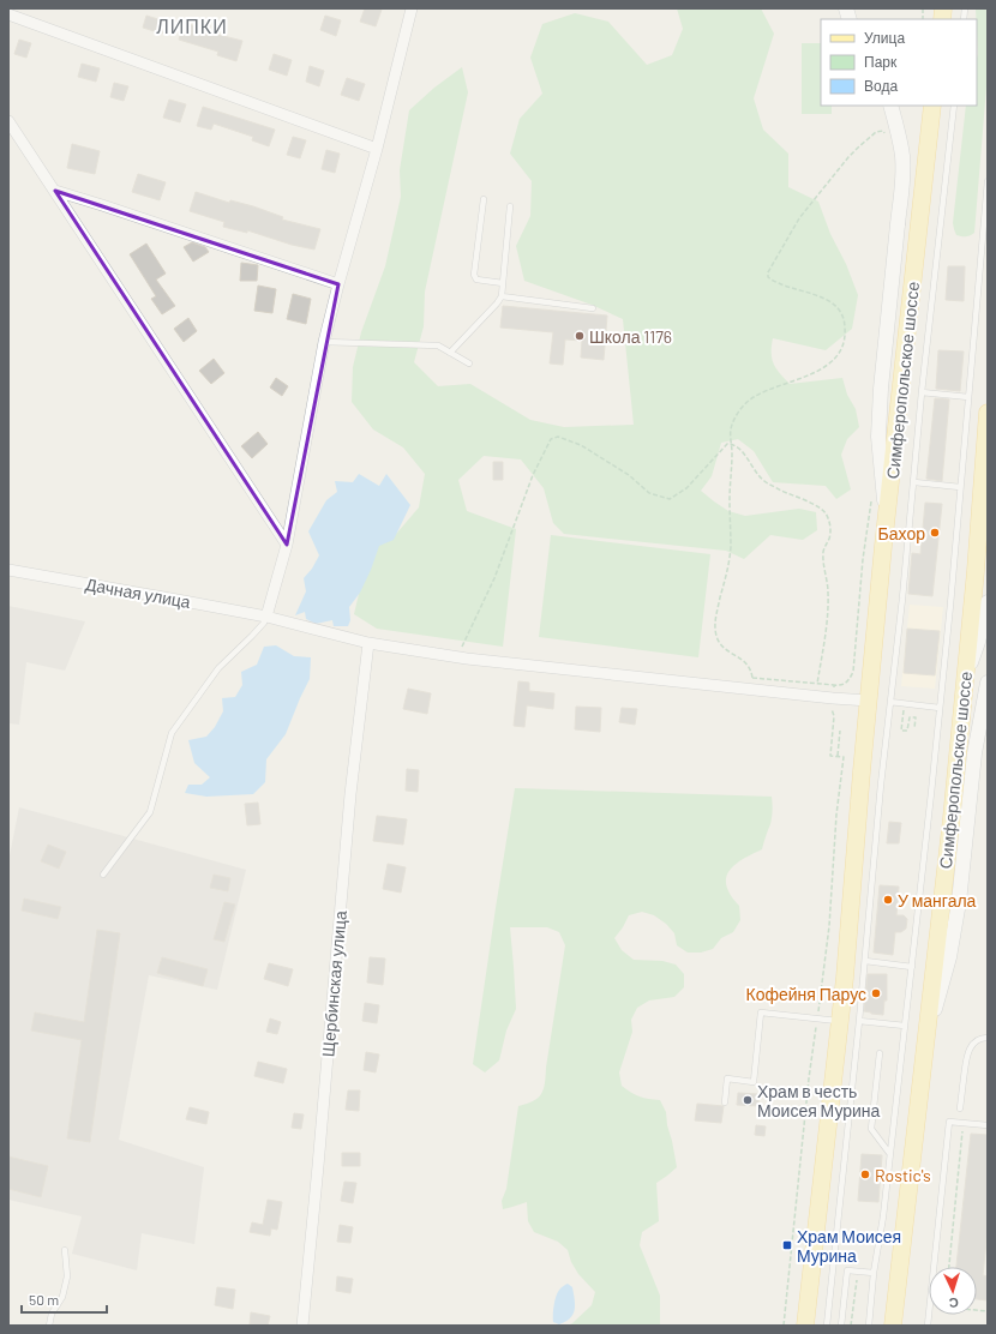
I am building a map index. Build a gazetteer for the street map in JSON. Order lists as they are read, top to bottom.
{
  "streets": {
    "main road": ["Симферопольское шоссе"],
    "street": ["Дачная улица", "Щербинская улица"]
  },
  "crossings": [
    ["Симферопольское шоссе", "Дачная улица"],
    ["Дачная улица", "Щербинская улица"]
  ],
  "districts": ["ЛИПКИ"],
  "places": {
    "other": [
      "Школа 1176",
      "Бахор",
      "У мангала",
      "Кофейня Парус",
      "Храм в честь Моисея Мурина",
      "Rostic's"
    ],
    "transit": ["Храм Моисея Мурина"]
  },
  "legend": ["Улица", "Парк", "Вода"],
  "scale_bar": "50 m",
  "north": "bottom"
}
